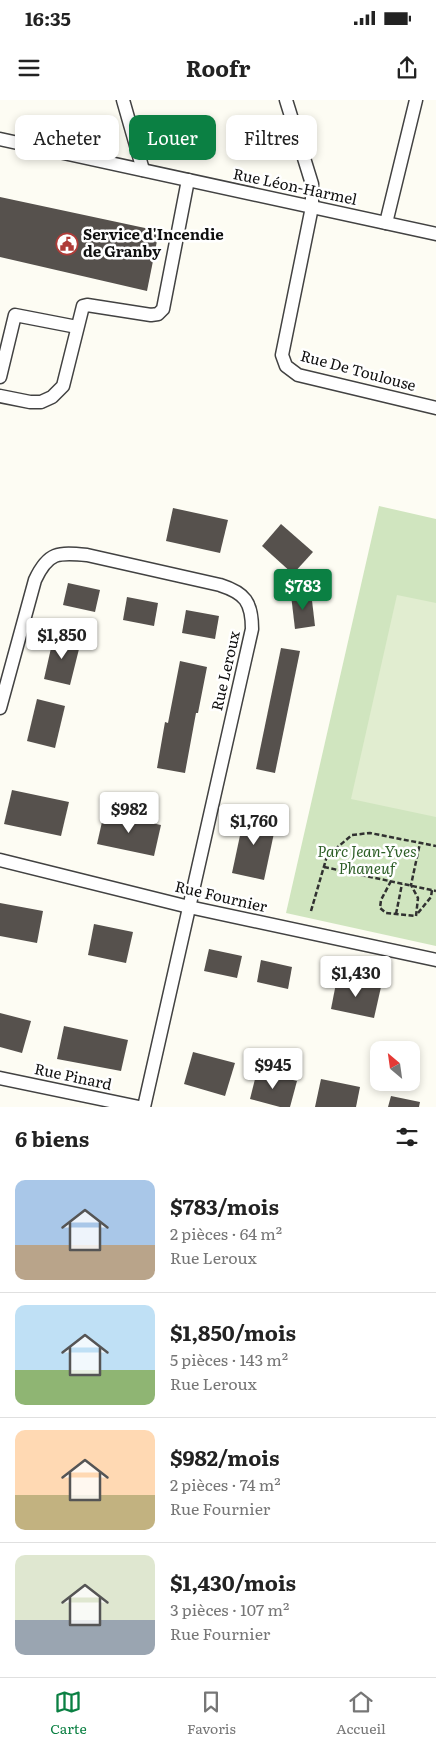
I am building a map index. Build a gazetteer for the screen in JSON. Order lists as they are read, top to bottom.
{
  "streets": {
    "street": [
      "Rue Léon-Harmel",
      "Rue De Toulouse",
      "Rue Leroux",
      "Rue Fournier",
      "Rue Pinard"
    ]
  },
  "crossings": [
    ["Rue Léon-Harmel", "Rue De Toulouse"],
    ["Rue Leroux", "Rue Fournier"]
  ],
  "parks": ["Parc Jean-Yves Phaneuf"],
  "places": {
    "public building": ["Service d'Incendie de Granby"]
  },
  "north": "top left",
  "page": {
    "status": "16:35",
    "header": "Roofr",
    "chip": ["Acheter", "Louer", "Filtres"],
    "price": [
      "$783",
      "$1,850",
      "$982",
      "$1,760",
      "$1,430",
      "$945"
    ],
    "heading": "6 biens",
    "list": [
      {
        "name": "$783/mois",
        "note": "2 pièces · 64 m² · Rue Leroux"
      },
      {
        "name": "$1,850/mois",
        "note": "5 pièces · 143 m² · Rue Leroux"
      },
      {
        "name": "$982/mois",
        "note": "2 pièces · 74 m² · Rue Fournier"
      },
      {
        "name": "$1,430/mois",
        "note": "3 pièces · 107 m² · Rue Fournier"
      }
    ],
    "tabs": ["Carte", "Favoris", "Accueil"]
  }
}
